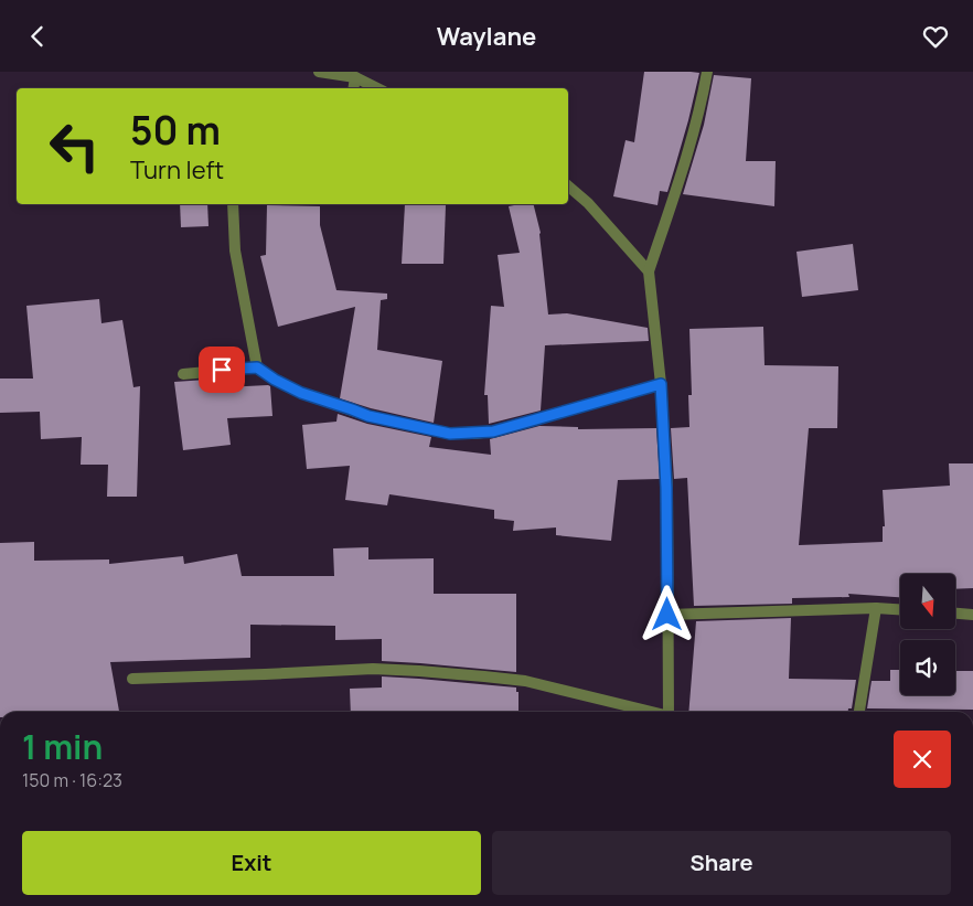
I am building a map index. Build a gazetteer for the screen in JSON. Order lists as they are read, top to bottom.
{
  "north": "bottom",
  "page": {
    "header": "Waylane",
    "turn": ["50 m", "Turn left"],
    "heading": ["1 min", "150 m · 16:23"],
    "buttons": ["Exit", "Share"]
  }
}
